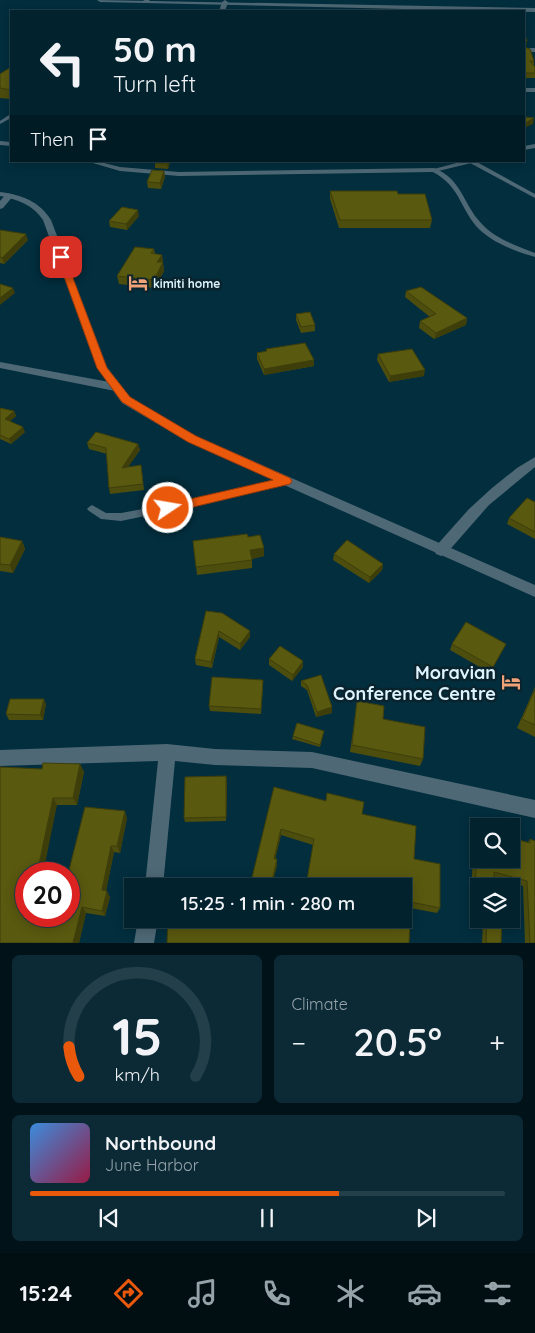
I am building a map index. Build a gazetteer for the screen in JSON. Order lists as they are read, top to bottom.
{
  "places": {
    "hotel": ["kimiti home", "Moravian Conference Centre"]
  },
  "page": {
    "turn": ["50 m", "Turn left"],
    "then": "Then",
    "limit": "20",
    "trip": "15:25 · 1 min · 280 m",
    "tile": "Climate",
    "heat": ["−", "20.5°", "+"],
    "song": ["Northbound", "June Harbor"],
    "tabs": "15:24",
    "gauge": ["15", "km/h"]
  }
}
